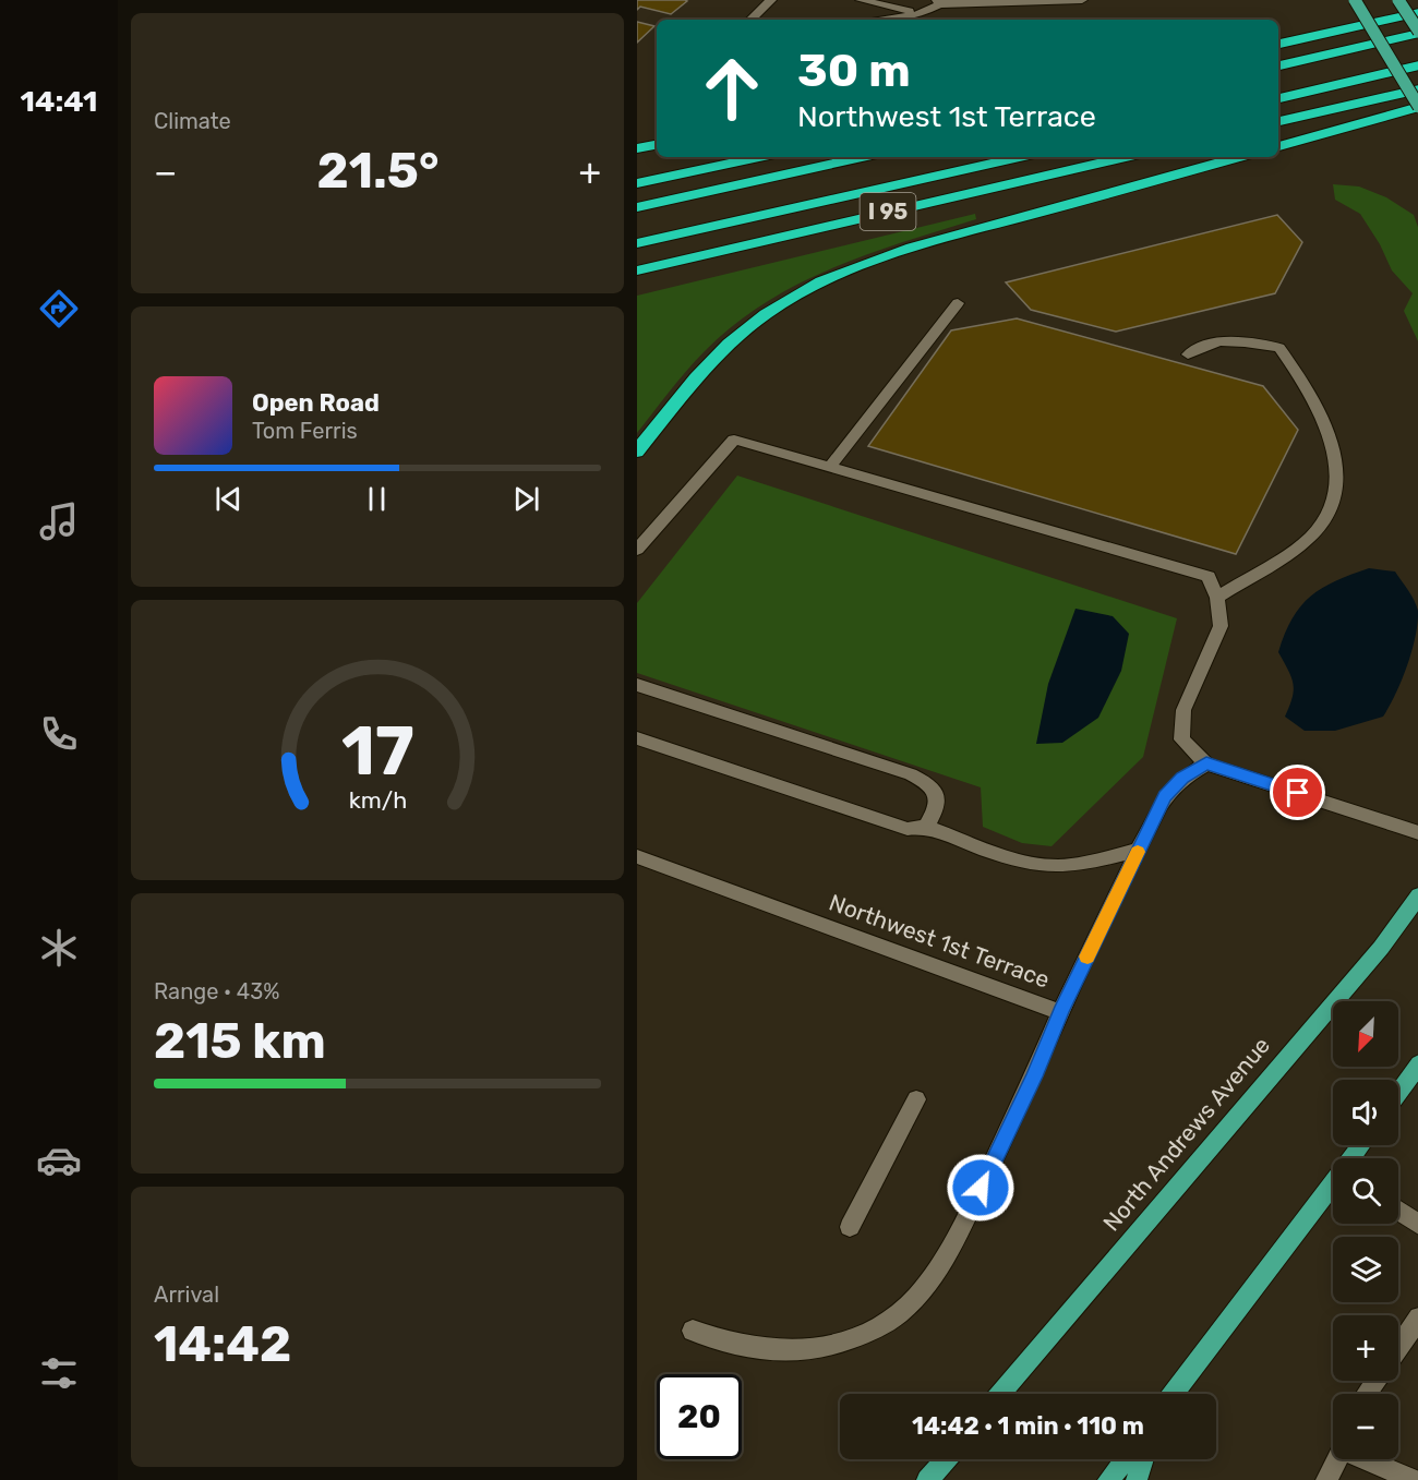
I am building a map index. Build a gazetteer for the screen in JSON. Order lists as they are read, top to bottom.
{
  "streets": {
    "highway": ["I 95"],
    "main road": ["North Andrews Avenue"],
    "street": ["Northwest 1st Terrace"]
  },
  "north": "bottom left",
  "page": {
    "tabs": "14:41",
    "tile": [
      "Climate",
      ["Range · 43%", "215 km"],
      ["Arrival", "14:42"]
    ],
    "turn": ["30 m", "Northwest 1st Terrace"],
    "heat": ["−", "21.5°", "+"],
    "song": ["Open Road", "Tom Ferris"],
    "map_buttons": ["+", "−"],
    "limit": "20",
    "trip": "14:42 · 1 min · 110 m",
    "gauge": ["17", "km/h"]
  }
}
